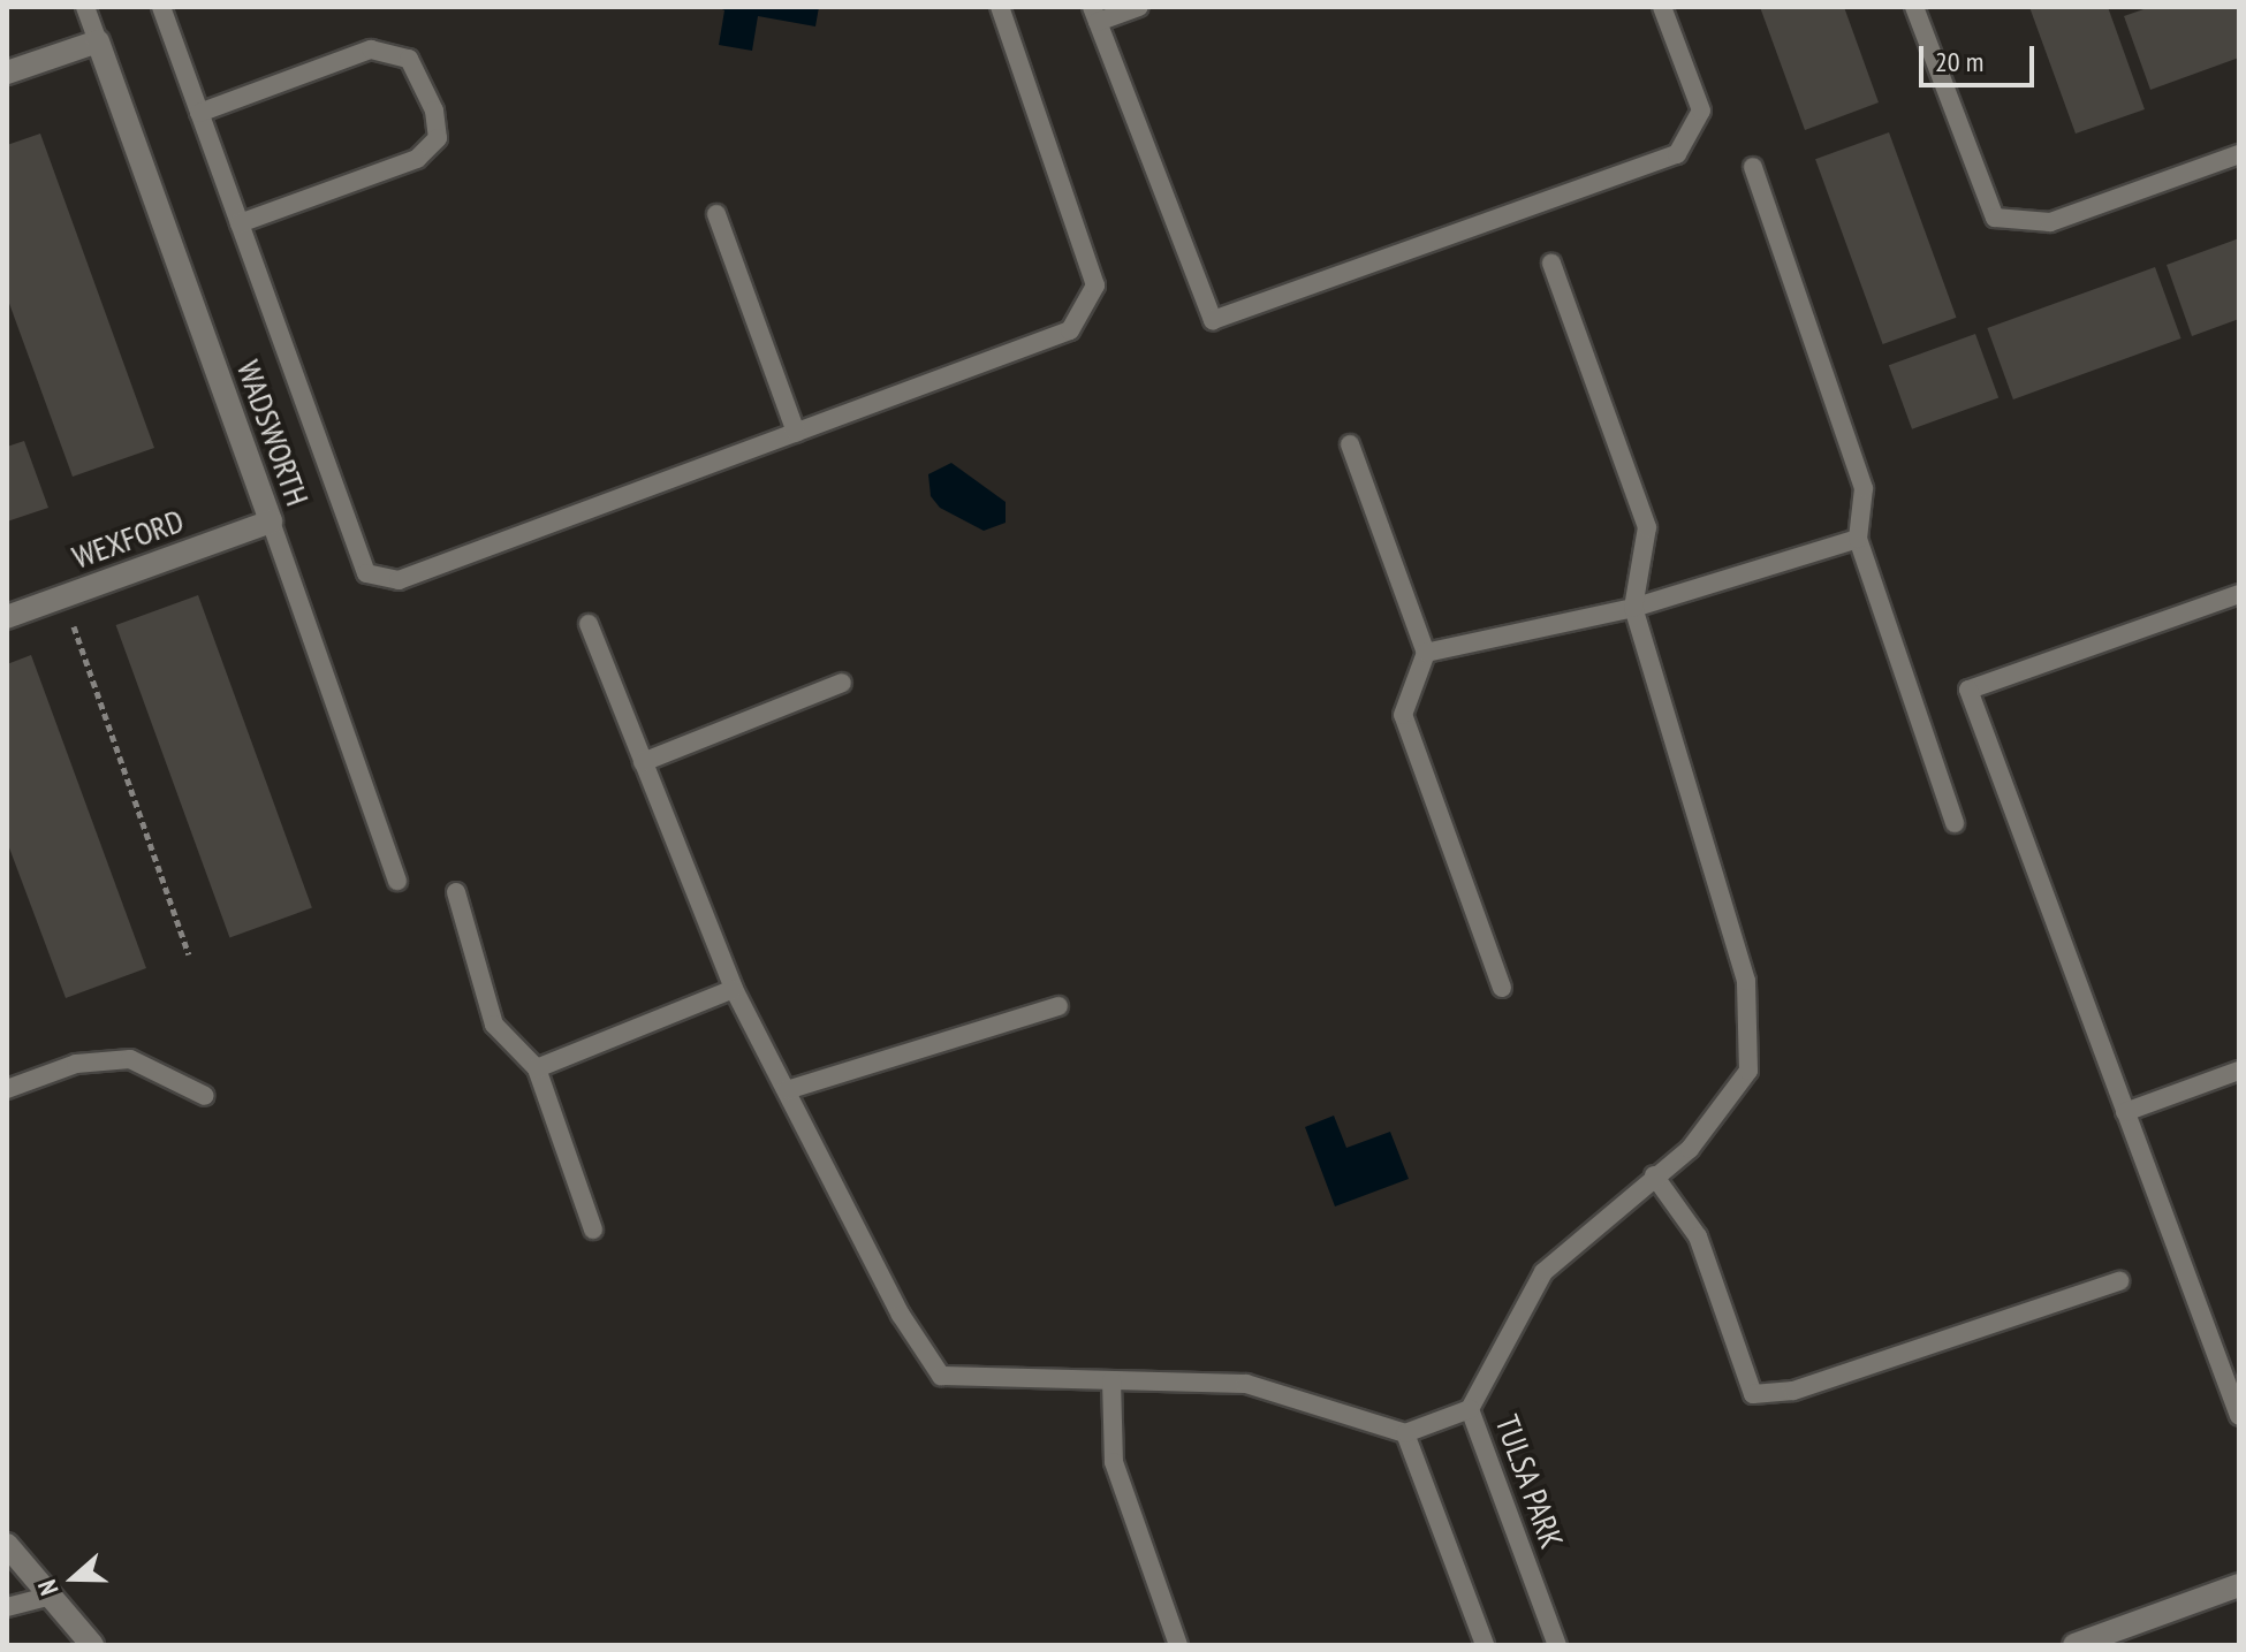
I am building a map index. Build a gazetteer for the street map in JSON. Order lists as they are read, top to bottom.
{
  "streets": {
    "street": ["WADSWORTH", "WEXFORD"],
    "lane": ["TULSA PARK"]
  },
  "crossings": [
    ["WADSWORTH", "WEXFORD"]
  ],
  "scale_bar": "20 m",
  "north": "left"
}
